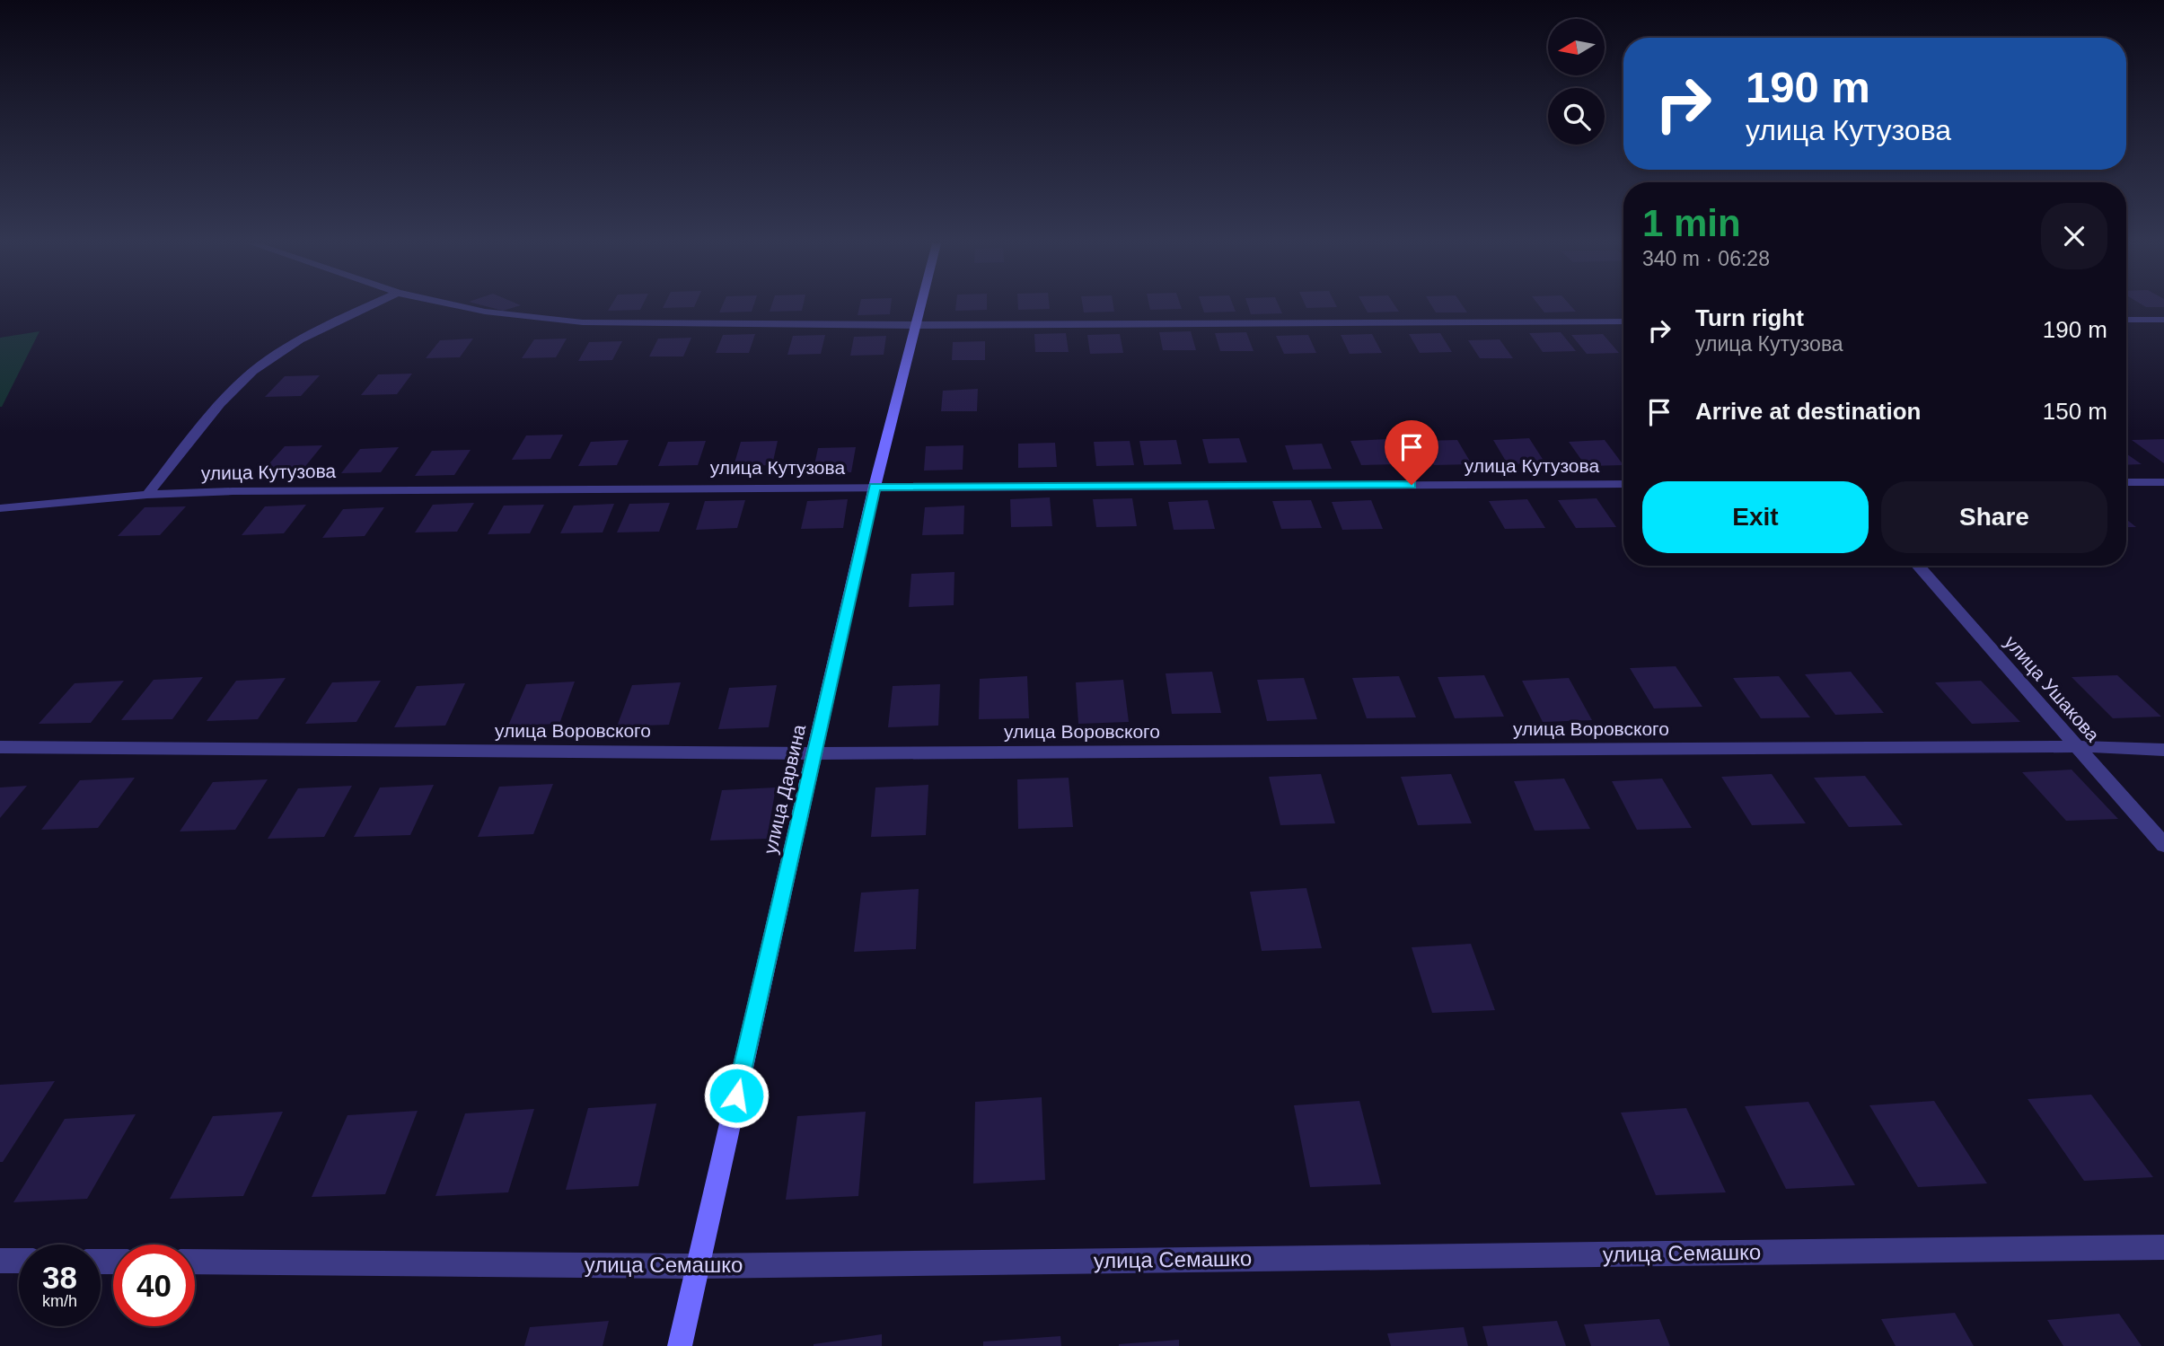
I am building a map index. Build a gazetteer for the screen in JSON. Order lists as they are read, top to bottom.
{
  "streets": {
    "street": [
      "улица Кутузова",
      "улица Ушакова",
      "улица Воровского",
      "улица Дарвина",
      "улица Семашко"
    ]
  },
  "crossings": [
    ["улица Кутузова", "улица Дарвина"],
    ["улица Ушакова", "улица Воровского"],
    ["улица Воровского", "улица Дарвина"],
    ["улица Дарвина", "улица Семашко"]
  ],
  "north": "left",
  "page": {
    "turn": ["190 m", "улица Кутузова"],
    "heading": ["1 min", "340 m · 06:28"],
    "list": [
      {
        "name": "Turn right",
        "note": "улица Кутузова",
        "value": "190 m"
      },
      {
        "name": "Arrive at destination",
        "value": "150 m"
      }
    ],
    "buttons": ["Exit", "Share"],
    "speed": "38 km/h",
    "limit": "40"
  }
}
